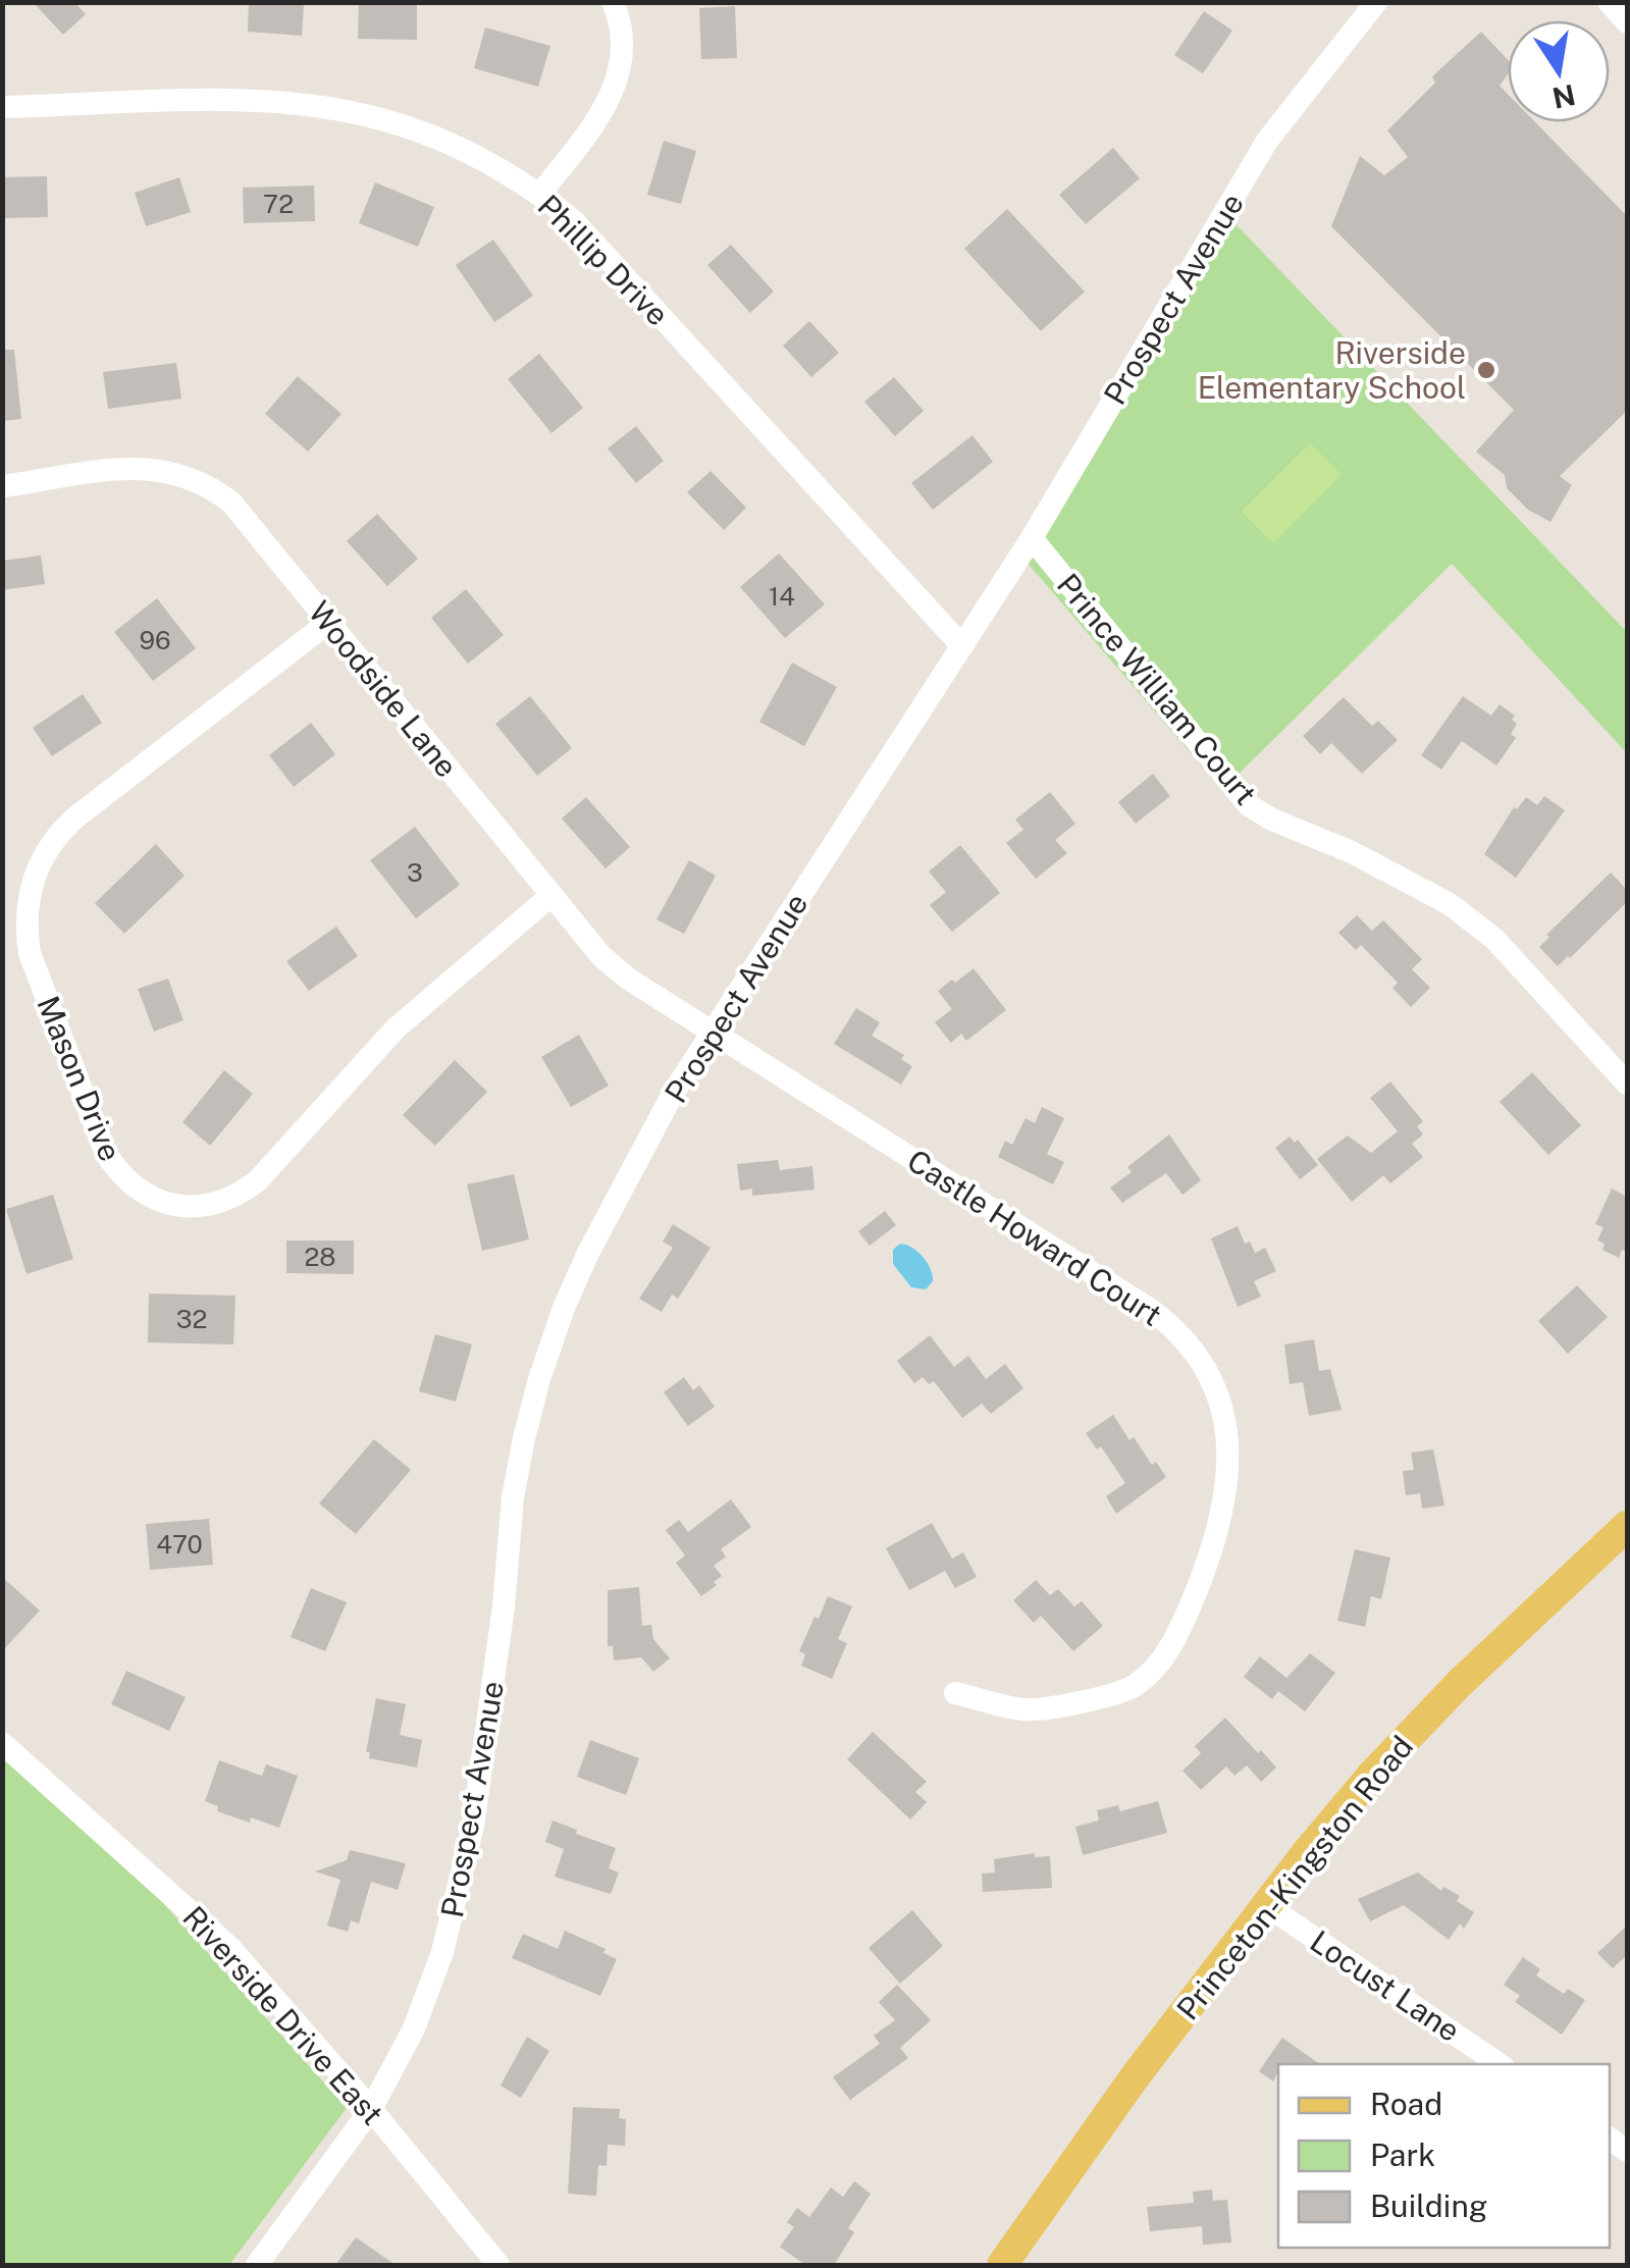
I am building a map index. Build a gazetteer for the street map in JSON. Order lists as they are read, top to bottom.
{
  "streets": {
    "main road": ["Princeton-Kingston Road"],
    "street": [
      "Phillip Drive",
      "Prospect Avenue",
      "Woodside Lane",
      "Prince William Court",
      "Mason Drive",
      "Castle Howard Court",
      "Locust Lane",
      "Riverside Drive East"
    ]
  },
  "crossings": [
    ["Phillip Drive", "Prospect Avenue"],
    ["Prospect Avenue", "Woodside Lane"],
    ["Prospect Avenue", "Prince William Court"],
    ["Prospect Avenue", "Castle Howard Court"],
    ["Prospect Avenue", "Riverside Drive East"],
    ["Woodside Lane", "Mason Drive"],
    ["Woodside Lane", "Castle Howard Court"],
    ["Princeton-Kingston Road", "Locust Lane"]
  ],
  "places": ["Riverside Elementary School"],
  "house_numbers": [
    "72",
    "14",
    "96",
    "3",
    "28",
    "32",
    "470"
  ],
  "legend": ["Road", "Park", "Building"],
  "north": "bottom"
}
